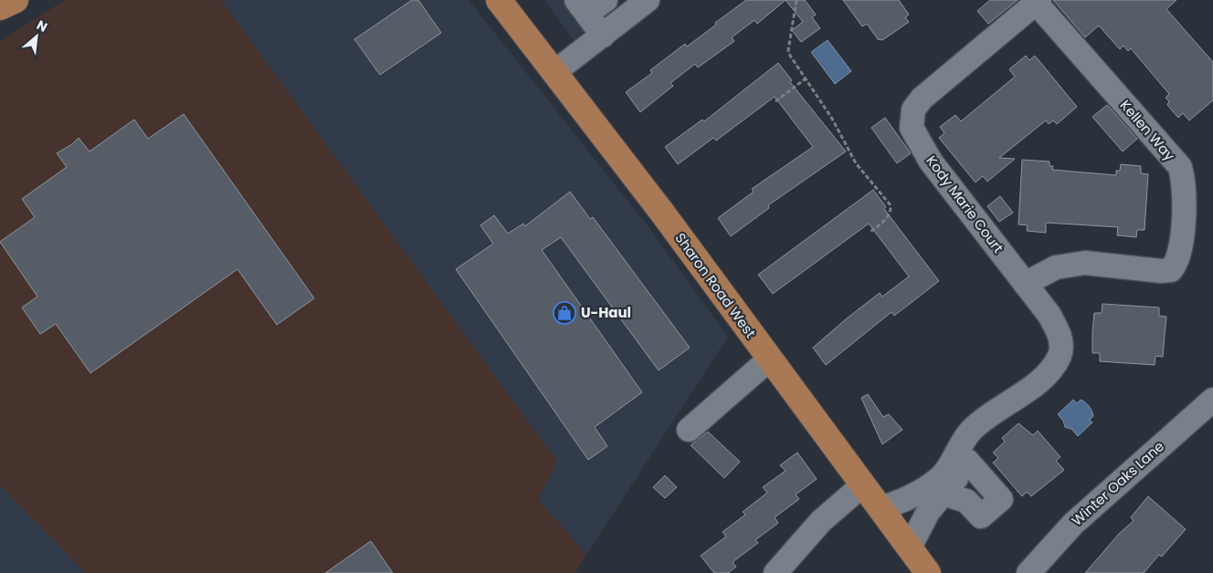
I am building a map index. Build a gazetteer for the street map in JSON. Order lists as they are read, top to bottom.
{
  "streets": {
    "main road": ["Sharon Road West"],
    "street": ["Kellen Way", "Kody Marie Court", "Winter Oaks Lane"]
  },
  "crossings": [
    ["Kellen Way", "Kody Marie Court"],
    ["Kody Marie Court", "Sharon Road West"]
  ],
  "places": {
    "shop": ["U-Haul"]
  },
  "north": "top right"
}
